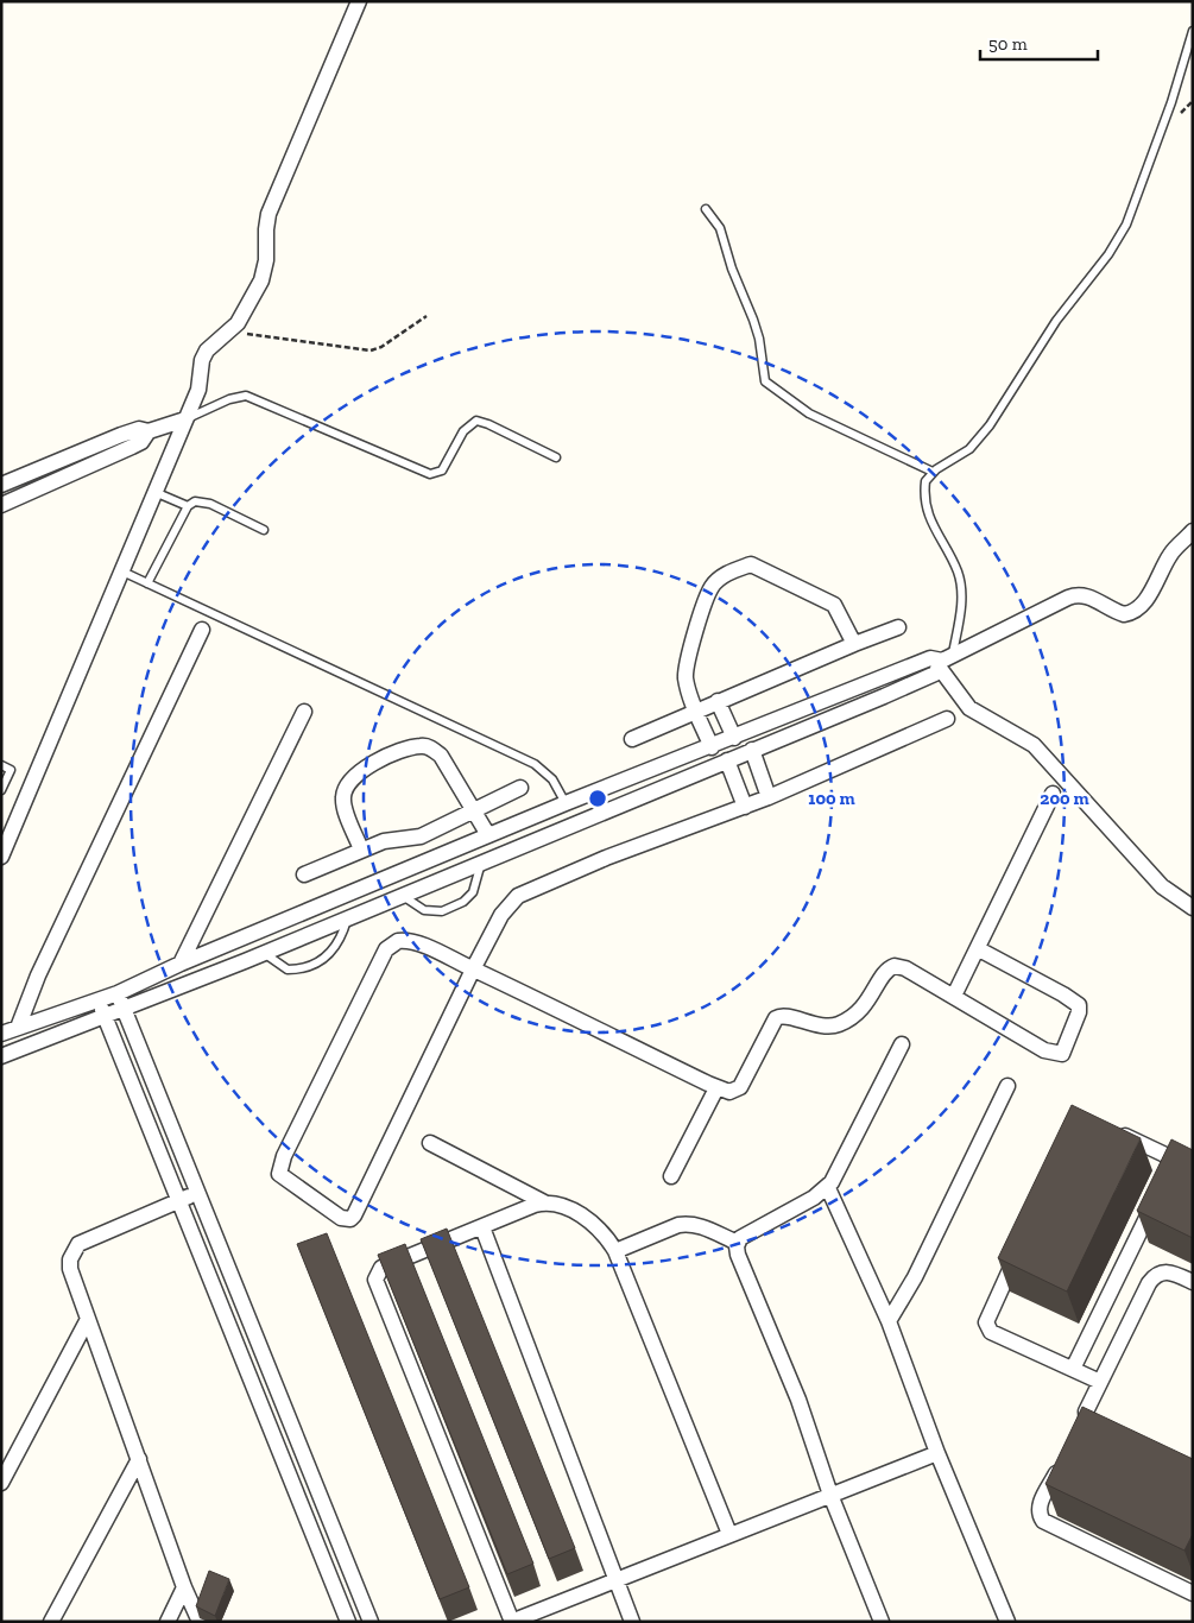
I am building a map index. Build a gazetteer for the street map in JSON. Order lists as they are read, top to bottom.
{
  "scale_bar": "50 m",
  "rings": ["100 m", "200 m"]
}
